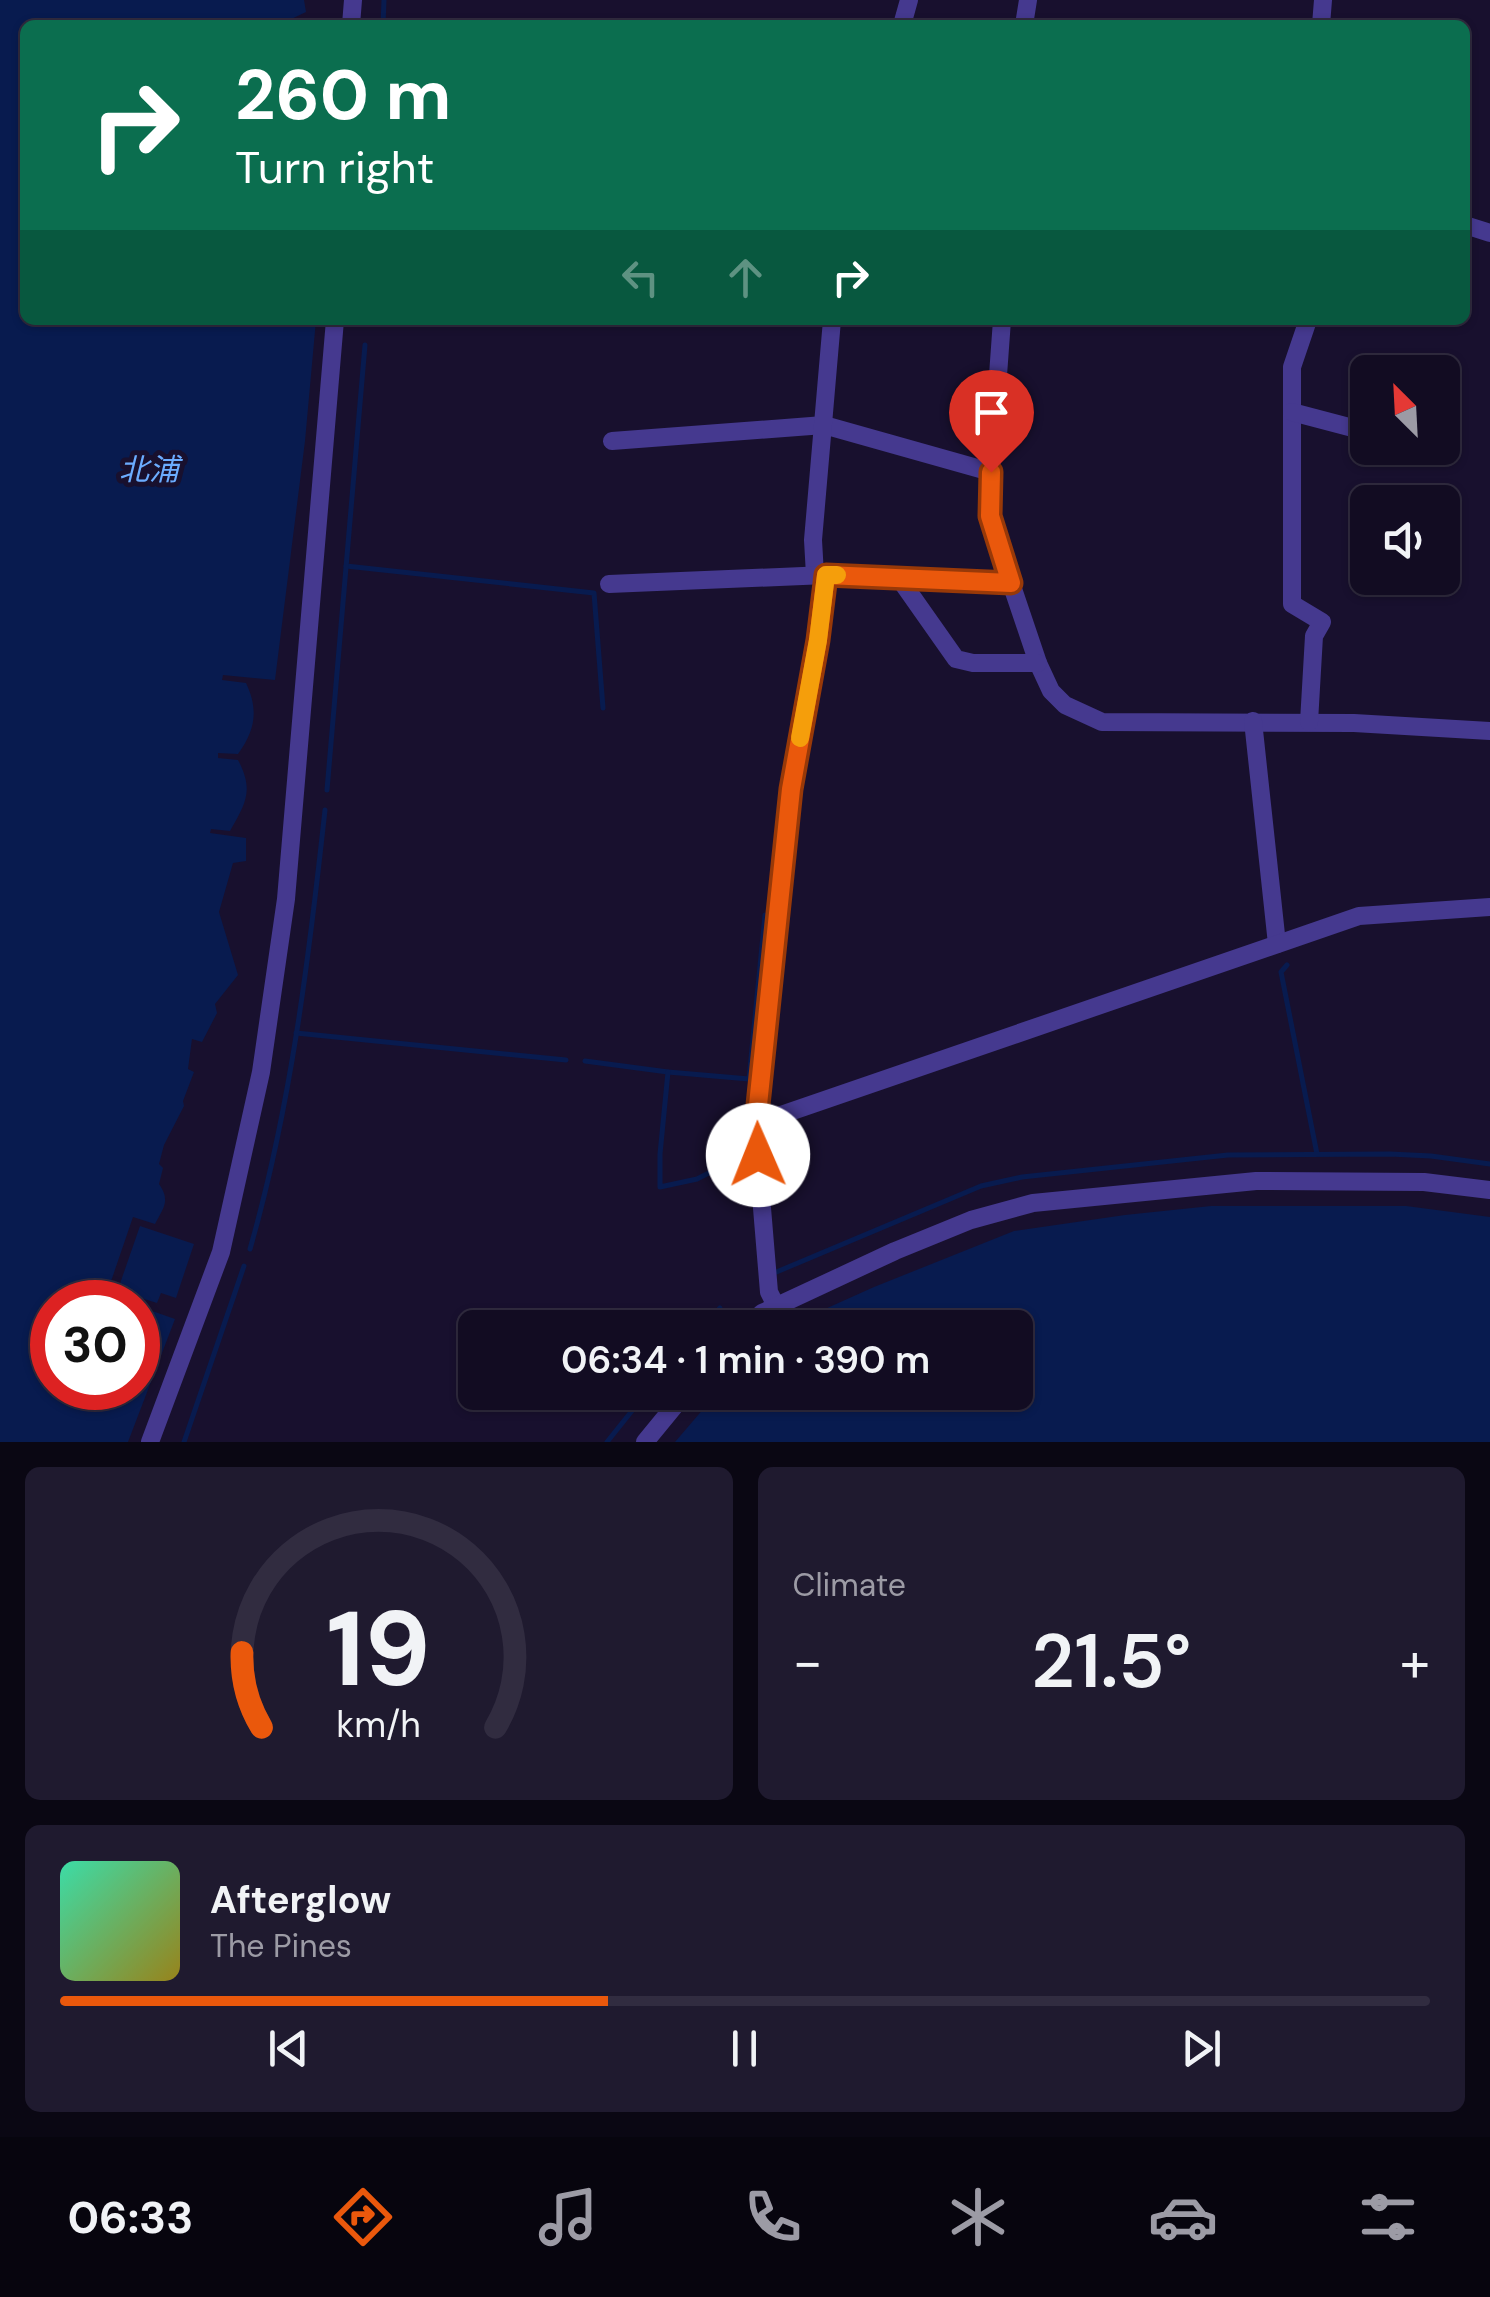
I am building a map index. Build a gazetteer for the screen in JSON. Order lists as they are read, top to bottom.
{
  "water": ["北浦"],
  "north": "top left",
  "page": {
    "turn": ["260 m", "Turn right"],
    "limit": "30",
    "trip": "06:34 · 1 min · 390 m",
    "tile": "Climate",
    "heat": ["−", "21.5°", "+"],
    "song": ["Afterglow", "The Pines"],
    "tabs": "06:33",
    "gauge": ["19", "km/h"]
  }
}
